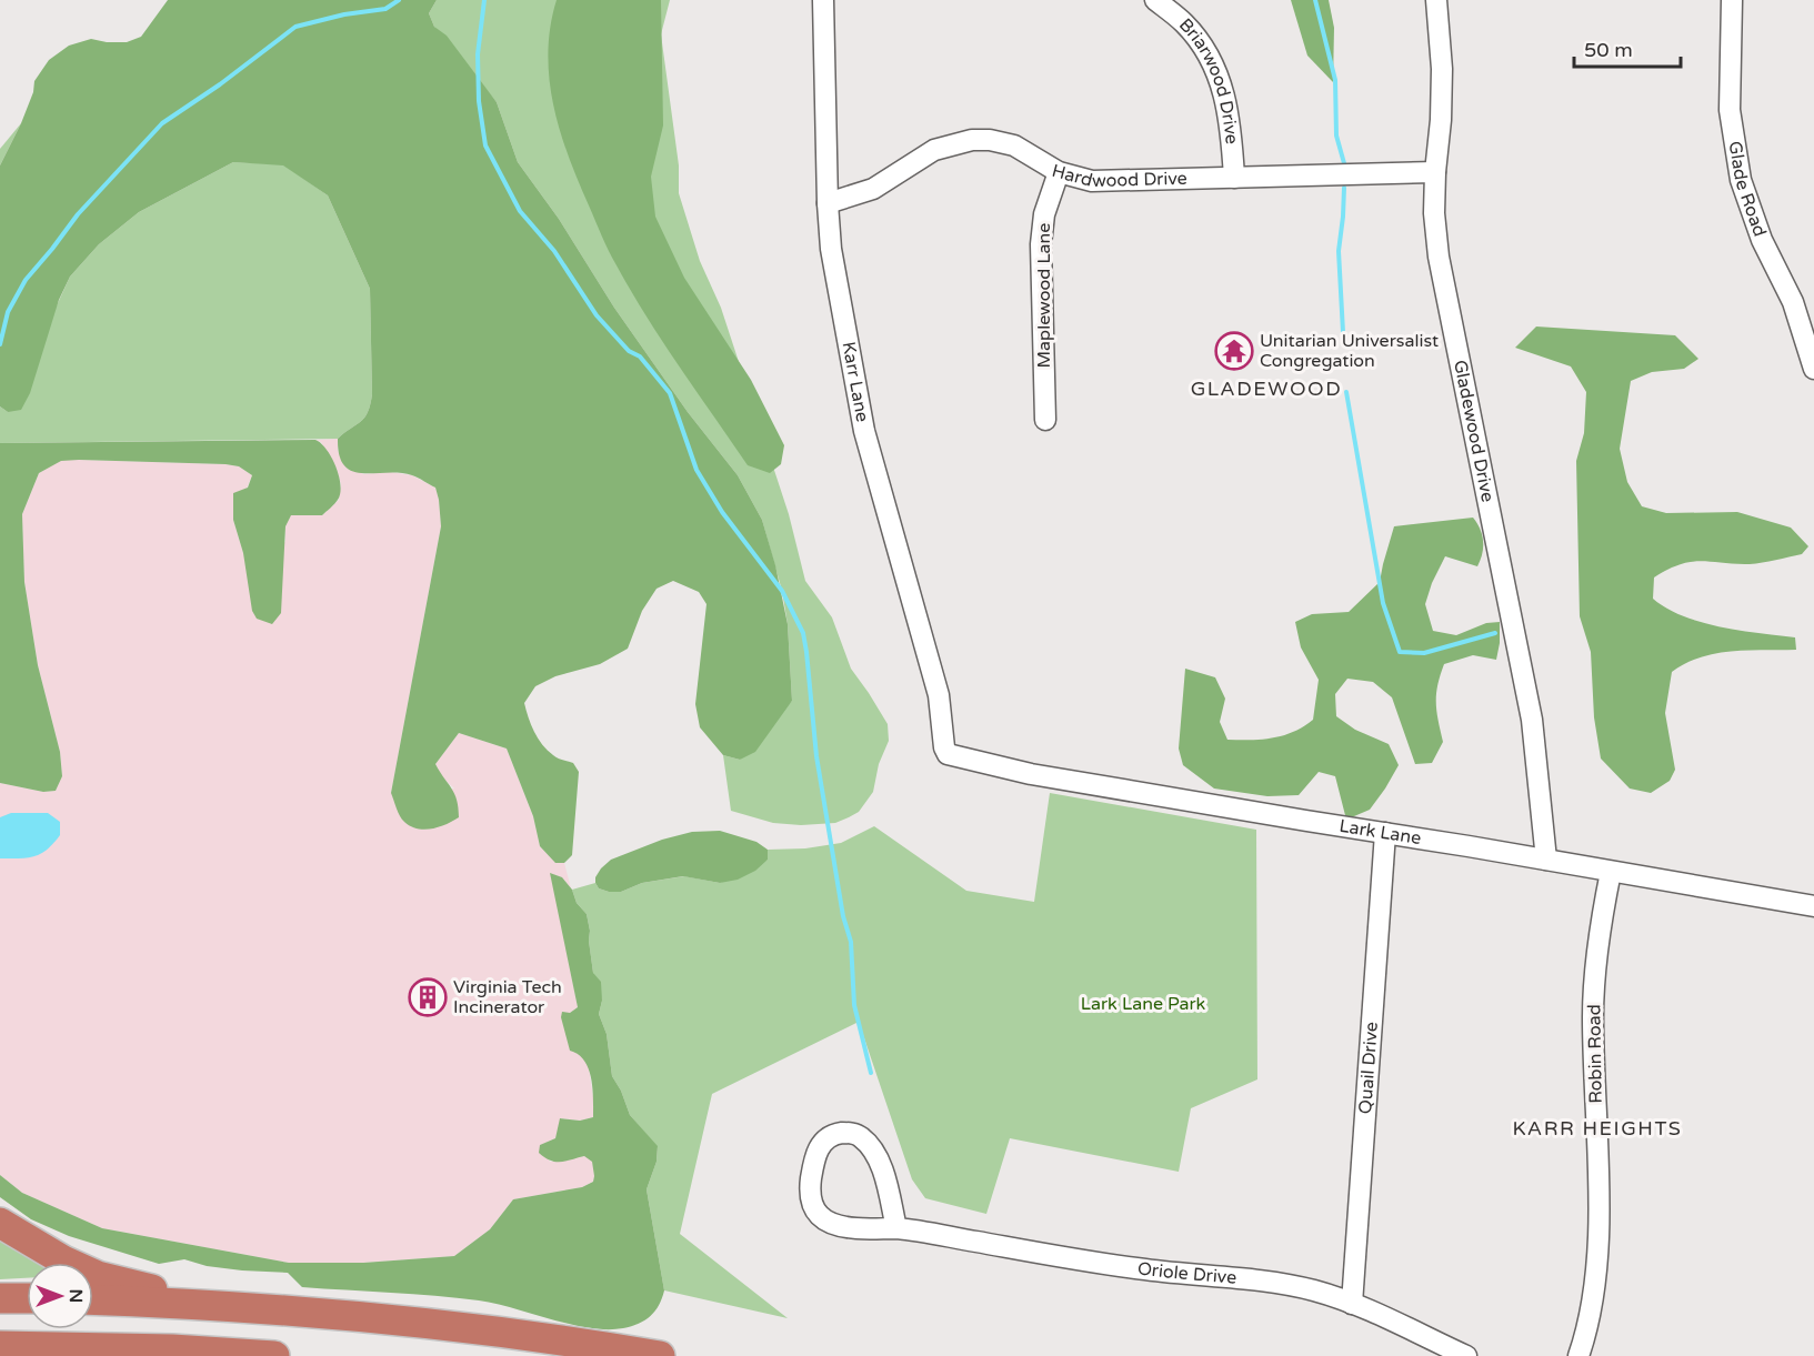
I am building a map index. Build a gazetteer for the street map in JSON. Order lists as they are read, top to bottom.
{
  "streets": {
    "street": [
      "Briarwood Drive",
      "Hardwood Drive",
      "Glade Road",
      "Maplewood Lane",
      "Karr Lane",
      "Gladewood Drive",
      "Lark Lane",
      "Robin Road",
      "Quail Drive",
      "Oriole Drive"
    ]
  },
  "crossings": [
    ["Briarwood Drive", "Hardwood Drive"],
    ["Hardwood Drive", "Maplewood Lane"],
    ["Hardwood Drive", "Karr Lane"],
    ["Hardwood Drive", "Gladewood Drive"],
    ["Karr Lane", "Lark Lane"],
    ["Gladewood Drive", "Lark Lane"],
    ["Lark Lane", "Robin Road"],
    ["Lark Lane", "Quail Drive"],
    ["Quail Drive", "Oriole Drive"]
  ],
  "districts": ["GLADEWOOD", "KARR HEIGHTS"],
  "parks": ["Lark Lane Park"],
  "places": {
    "temple": ["Unitarian Universalist Congregation"],
    "building": ["Virginia Tech Incinerator"]
  },
  "scale_bar": "50 m",
  "north": "right"
}
